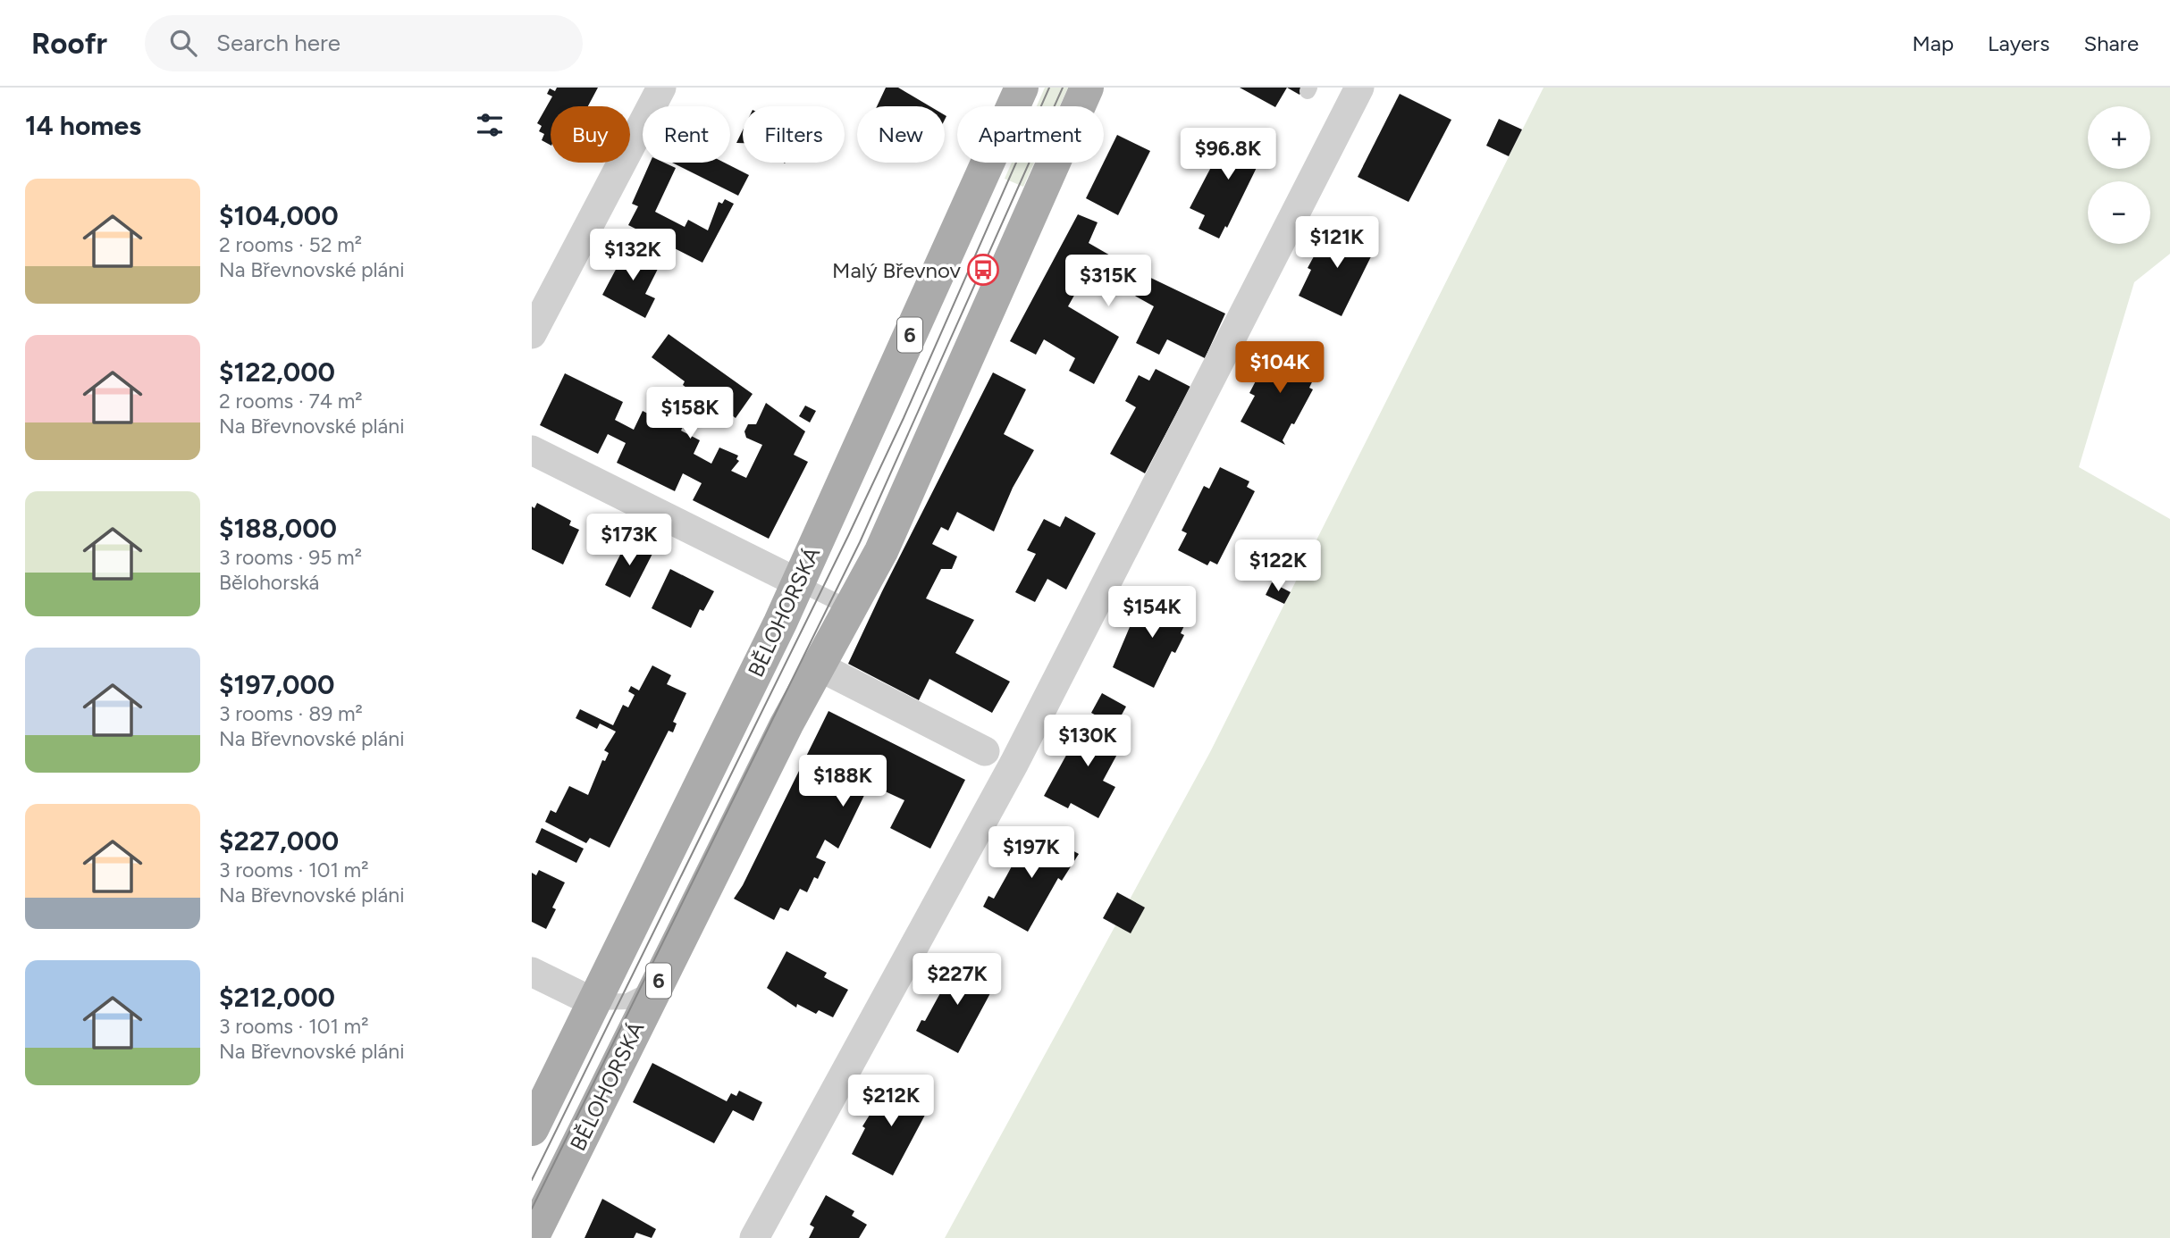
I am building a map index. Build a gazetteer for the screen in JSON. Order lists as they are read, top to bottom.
{
  "streets": {
    "main road": ["6", "BĚLOHORSKÁ"]
  },
  "places": {
    "bus stop": ["Malý Břevnov"]
  },
  "page": {
    "header": "Roofr",
    "search": "Search here",
    "nav": ["Map", "Layers", "Share"],
    "heading": "14 homes",
    "map_buttons": ["+", "−"],
    "chip": [
      "Buy",
      "Rent",
      "Filters",
      "New",
      "Apartment"
    ],
    "price": [
      "$96.8K",
      "$121K",
      "$132K",
      "$315K",
      "$104K",
      "$158K",
      "$173K",
      "$122K",
      "$154K",
      "$130K",
      "$188K",
      "$197K",
      "$227K",
      "$212K"
    ],
    "list": [
      {
        "name": "$104,000",
        "note": "2 rooms · 52 m² · Na Břevnovské pláni"
      },
      {
        "name": "$122,000",
        "note": "2 rooms · 74 m² · Na Břevnovské pláni"
      },
      {
        "name": "$188,000",
        "note": "3 rooms · 95 m² · Bělohorská"
      },
      {
        "name": "$197,000",
        "note": "3 rooms · 89 m² · Na Břevnovské pláni"
      },
      {
        "name": "$227,000",
        "note": "3 rooms · 101 m² · Na Břevnovské pláni"
      },
      {
        "name": "$212,000",
        "note": "3 rooms · 101 m² · Na Břevnovské pláni"
      }
    ]
  }
}
